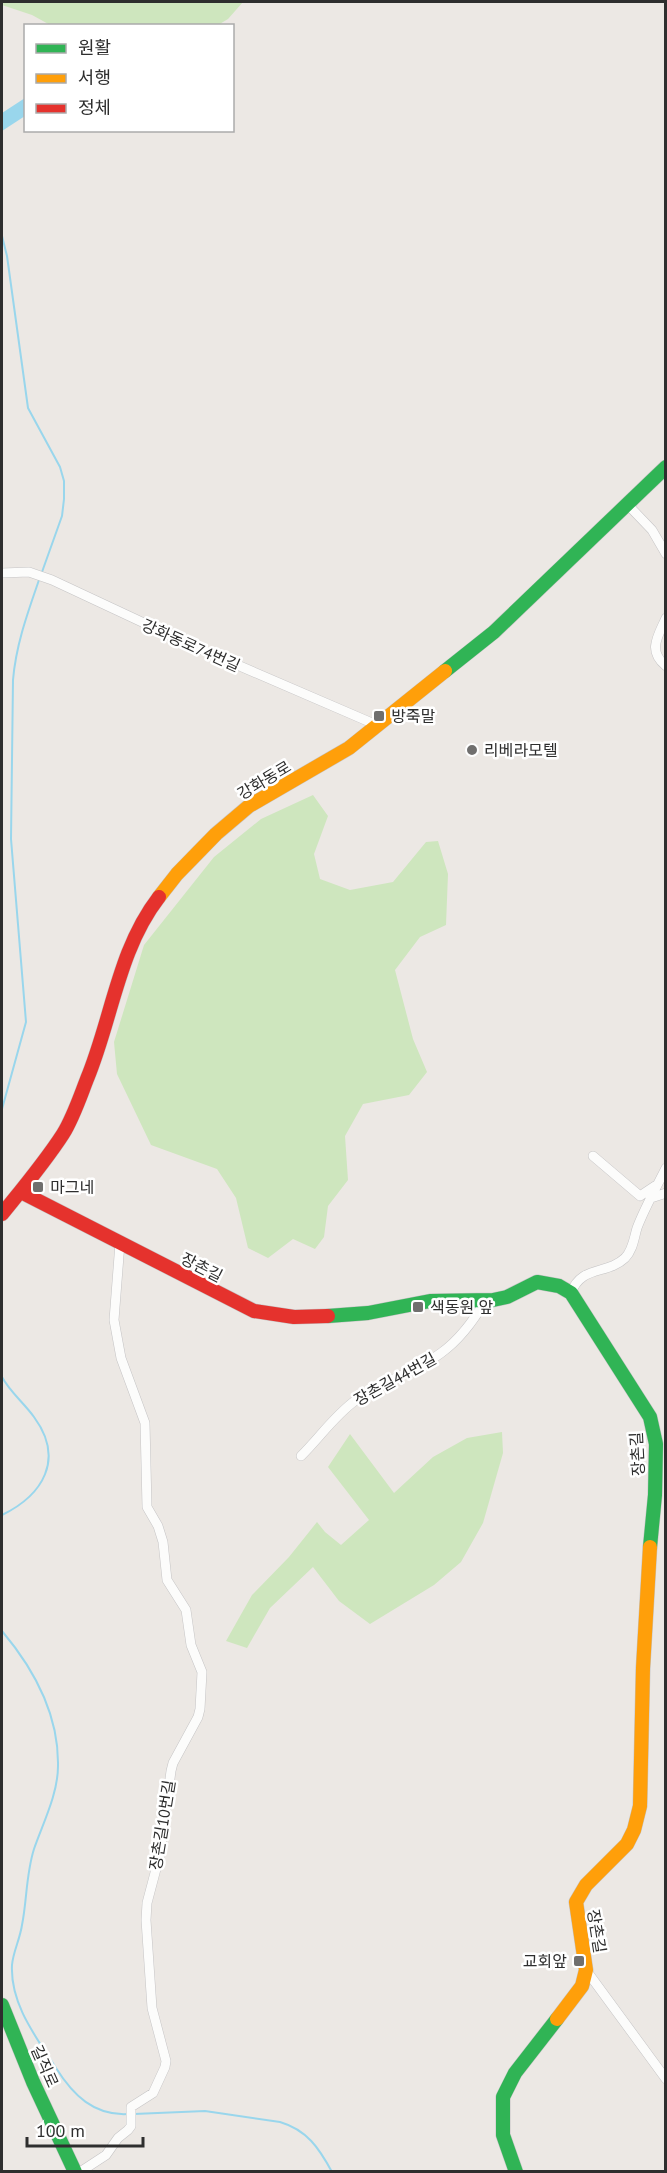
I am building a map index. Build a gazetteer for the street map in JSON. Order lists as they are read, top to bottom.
{
  "streets": {
    "street": [
      "강화동로74번길",
      "강화동로",
      "장촌길",
      "장촌길44번길",
      "장촌길10번길",
      "길직로"
    ]
  },
  "crossings": [
    ["강화동로74번길", "강화동로"],
    ["강화동로", "장촌길"],
    ["장촌길", "장촌길44번길"],
    ["장촌길", "장촌길10번길"]
  ],
  "places": {
    "transit": [
      "방죽말",
      "마그네",
      "색동원 앞",
      "교회앞"
    ],
    "other": ["리베라모텔"]
  },
  "legend": ["원활", "서행", "정체"],
  "scale_bar": "100 m"
}
